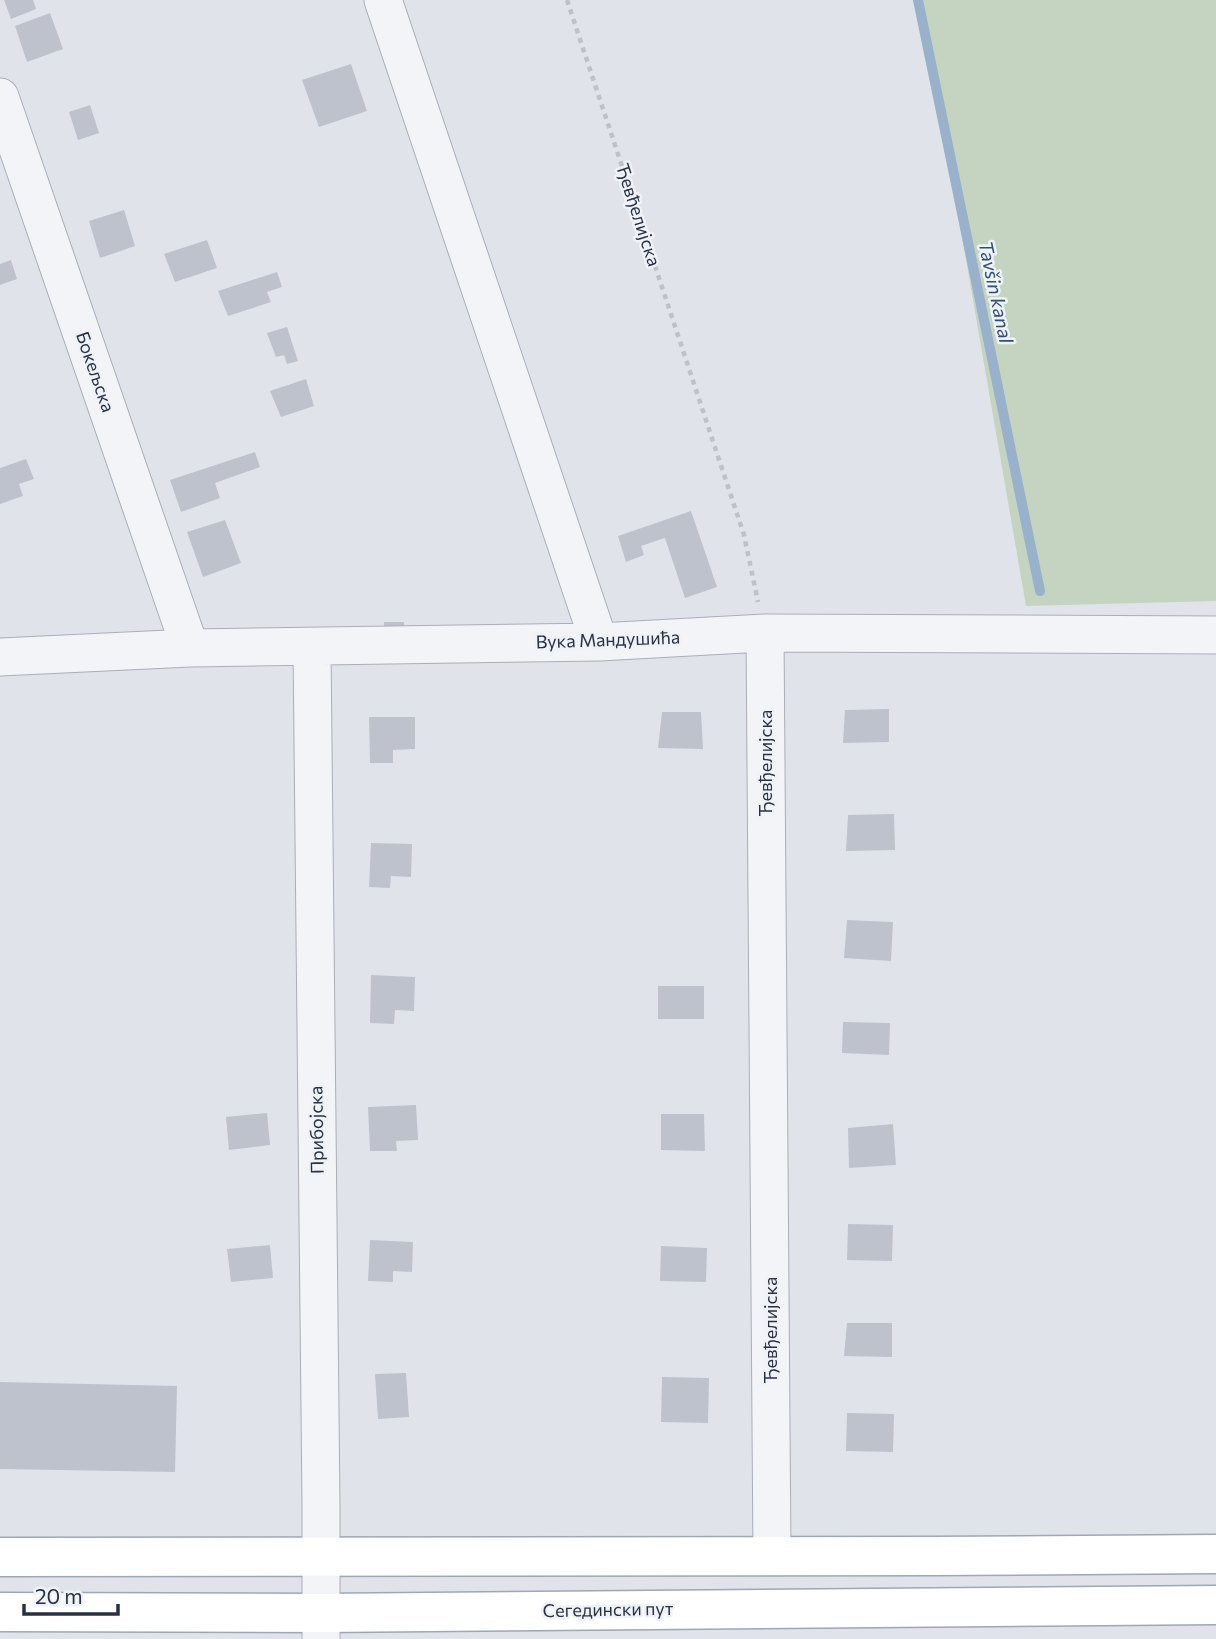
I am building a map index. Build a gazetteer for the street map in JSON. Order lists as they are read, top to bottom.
{
  "streets": {
    "main road": ["Сегедински пут"],
    "street": [
      "Ђевђелијска",
      "Бокељска",
      "Вука Мандушића",
      "Прибојска"
    ]
  },
  "crossings": [
    ["Ђевђелијска", "Вука Мандушића"],
    ["Бокељска", "Вука Мандушића"],
    ["Вука Мандушића", "Прибојска"],
    ["Прибојска", "Сегедински пут"]
  ],
  "water": ["Tavšin kanal"],
  "scale_bar": "20 m"
}
